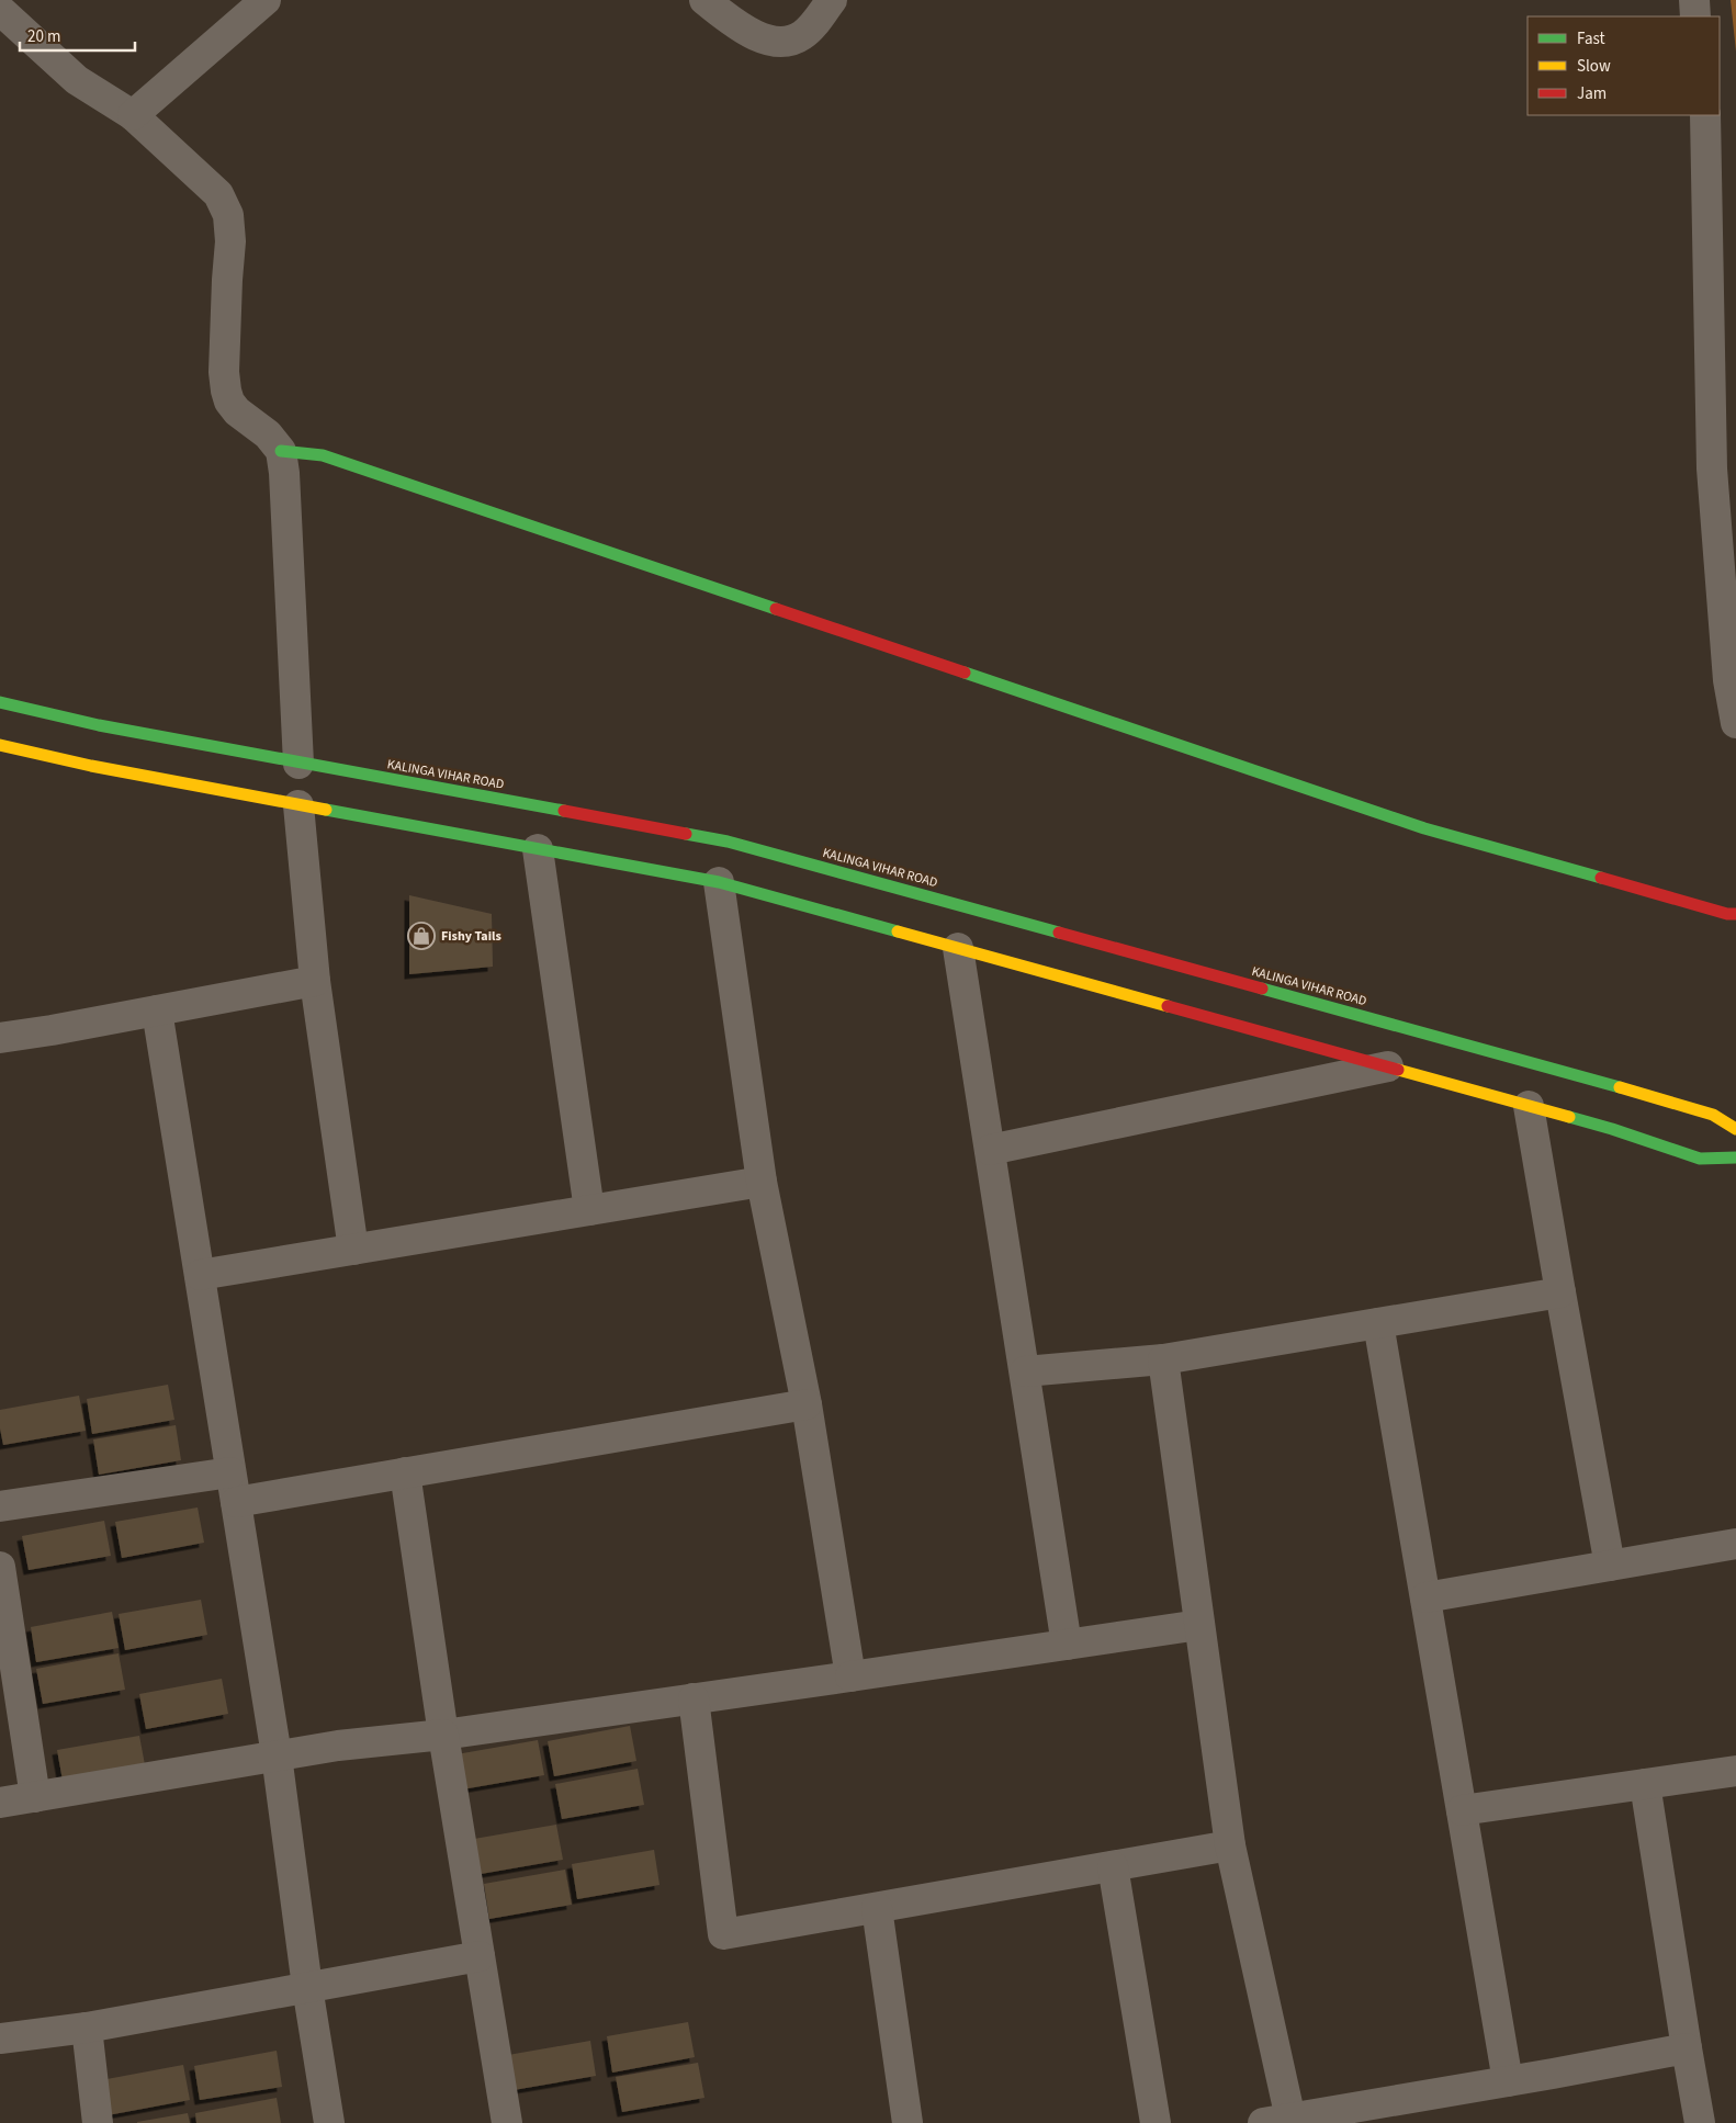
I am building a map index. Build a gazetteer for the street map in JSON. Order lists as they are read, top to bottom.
{
  "streets": {
    "street": ["KALINGA VIHAR ROAD"]
  },
  "places": {
    "shop": ["Fishy Tails"]
  },
  "legend": ["Fast", "Slow", "Jam"],
  "scale_bar": "20 m"
}
